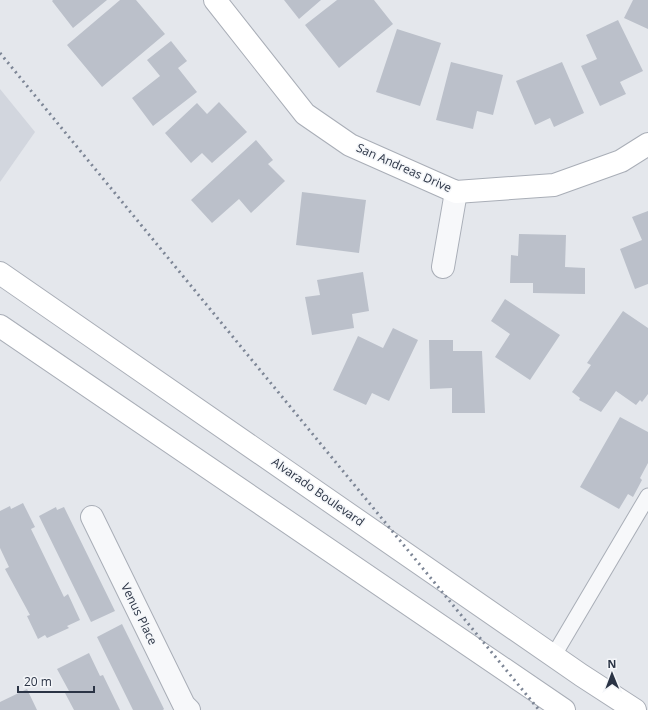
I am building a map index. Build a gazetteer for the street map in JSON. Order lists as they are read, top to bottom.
{
  "streets": {
    "main road": ["San Andreas Drive", "Alvarado Boulevard"],
    "street": ["Venus Place"]
  },
  "scale_bar": "20 m",
  "north": "top"
}
